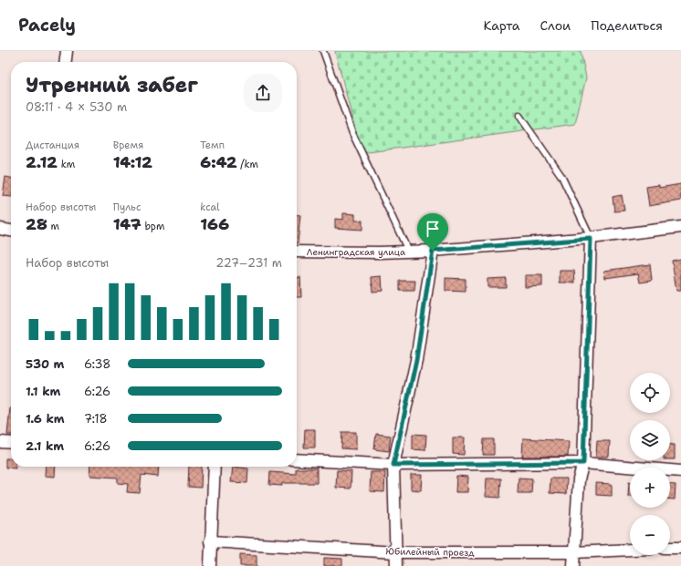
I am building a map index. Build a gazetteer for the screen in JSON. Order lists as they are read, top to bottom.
{
  "streets": {
    "street": ["Ленинградская улица", "Юбилейный проезд"]
  },
  "page": {
    "header": "Pacely",
    "nav": ["Карта", "Слои", "Поделиться"],
    "heading": ["Утренний забег", "08:11 · 4 × 530 m"],
    "stats": [
      ["Дистанция", "2.12 km"],
      ["Время", "14:12"],
      ["Темп", "6:42 /km"],
      ["Набор высоты", "28 m"],
      ["Пульс", "147 bpm"],
      ["kcal", "166"]
    ],
    "chart": ["Набор высоты", "227–231 m"],
    "list": [
      {
        "name": "530 m",
        "note": "6:38"
      },
      {
        "name": "1.1 km",
        "note": "6:26"
      },
      {
        "name": "1.6 km",
        "note": "7:18"
      },
      {
        "name": "2.1 km",
        "note": "6:26"
      }
    ],
    "map_buttons": ["+", "−"]
  }
}
